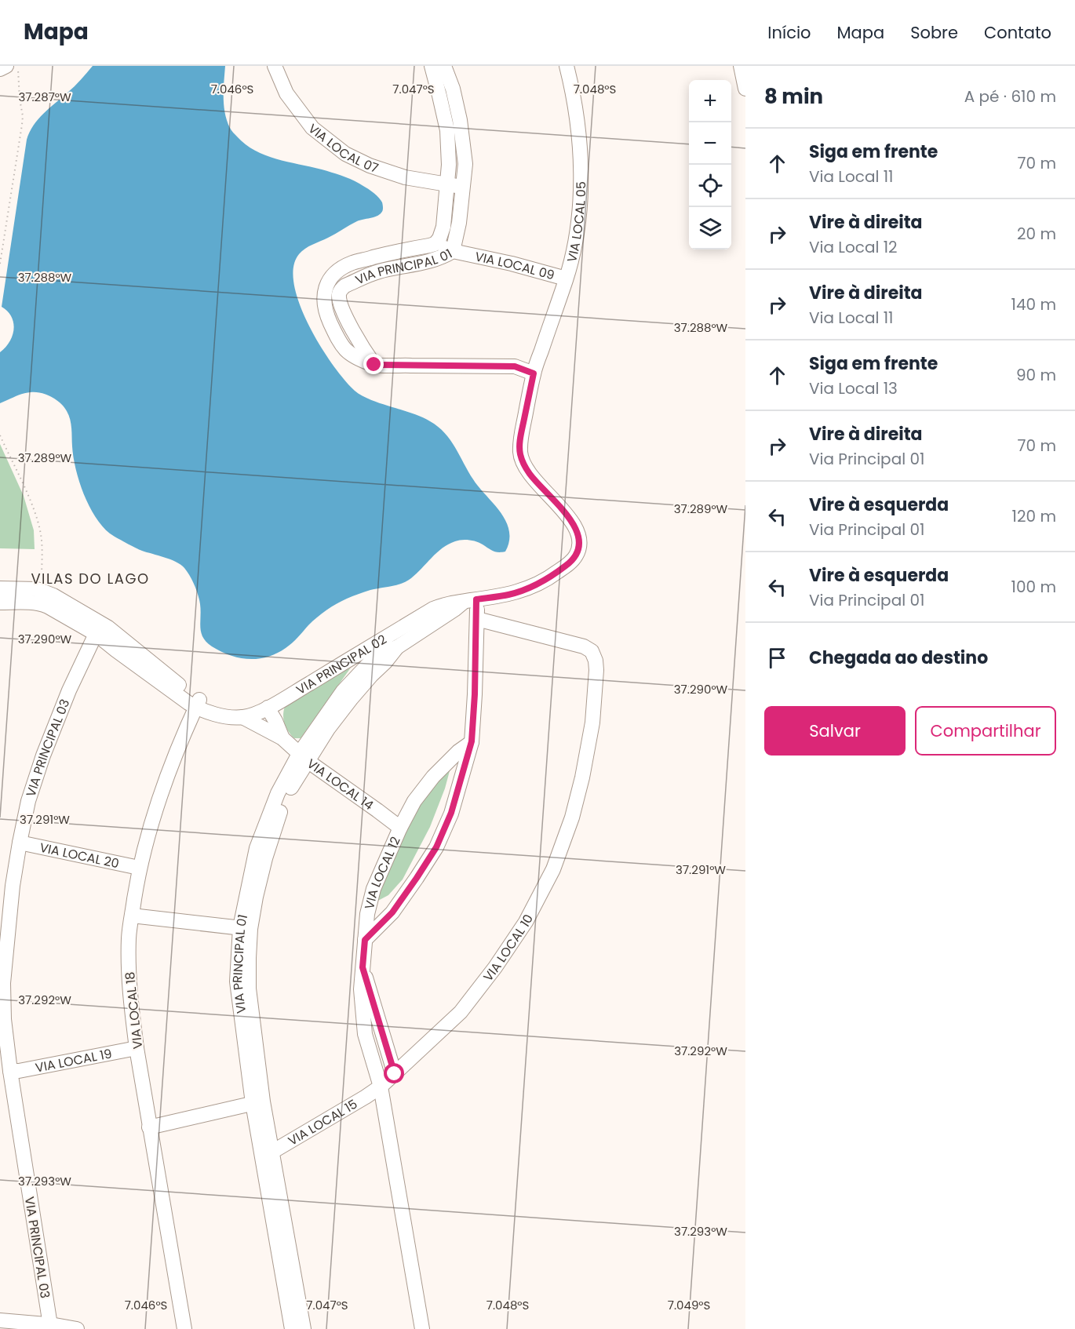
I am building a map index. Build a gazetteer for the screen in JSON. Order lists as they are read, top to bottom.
{
  "streets": {
    "street": [
      "VIA LOCAL 07",
      "VIA LOCAL 05",
      "VIA PRINCIPAL 01",
      "VIA LOCAL 09",
      "VIA PRINCIPAL 02",
      "VIA PRINCIPAL 03",
      "VIA LOCAL 14",
      "VIA LOCAL 20",
      "VIA LOCAL 12",
      "VIA LOCAL 10",
      "VIA LOCAL 18",
      "VIA LOCAL 19",
      "VIA LOCAL 15"
    ]
  },
  "crossings": [
    ["VIA LOCAL 07", "VIA PRINCIPAL 01"],
    ["VIA LOCAL 05", "VIA PRINCIPAL 01"],
    ["VIA LOCAL 05", "VIA LOCAL 09"],
    ["VIA PRINCIPAL 01", "VIA LOCAL 09"],
    ["VIA PRINCIPAL 01", "VIA PRINCIPAL 02"],
    ["VIA PRINCIPAL 01", "VIA LOCAL 14"],
    ["VIA PRINCIPAL 01", "VIA LOCAL 15"],
    ["VIA PRINCIPAL 02", "VIA PRINCIPAL 03"],
    ["VIA PRINCIPAL 02", "VIA LOCAL 14"],
    ["VIA PRINCIPAL 02", "VIA LOCAL 18"],
    ["VIA PRINCIPAL 03", "VIA LOCAL 20"],
    ["VIA PRINCIPAL 03", "VIA LOCAL 19"],
    ["VIA LOCAL 14", "VIA LOCAL 12"],
    ["VIA LOCAL 20", "VIA LOCAL 18"],
    ["VIA LOCAL 12", "VIA LOCAL 10"],
    ["VIA LOCAL 12", "VIA LOCAL 15"],
    ["VIA LOCAL 10", "VIA LOCAL 15"],
    ["VIA LOCAL 18", "VIA LOCAL 19"]
  ],
  "districts": ["VILAS DO LAGO"],
  "page": {
    "header": "Mapa",
    "nav": [
      "Início",
      "Mapa",
      "Sobre",
      "Contato"
    ],
    "heading": ["8 min", "A pé · 610 m"],
    "map_buttons": ["+", "−"],
    "list": [
      ["Siga em frente", "Via Local 11", "70 m"],
      ["Vire à direita", "Via Local 12", "20 m"],
      ["Vire à direita", "Via Local 11", "140 m"],
      ["Siga em frente", "Via Local 13", "90 m"],
      ["Vire à direita", "Via Principal 01", "70 m"],
      ["Vire à esquerda", "Via Principal 01", "120 m"],
      ["Vire à esquerda", "Via Principal 01", "100 m"],
      "Chegada ao destino"
    ],
    "buttons": ["Salvar", "Compartilhar"]
  },
  "coordinates": [
    "7.046°S",
    "7.047°S",
    "7.048°S",
    "37.287°W",
    "37.288°W",
    "37.289°W",
    "37.290°W",
    "37.291°W",
    "37.292°W",
    "37.293°W",
    "7.049°S"
  ]
}
